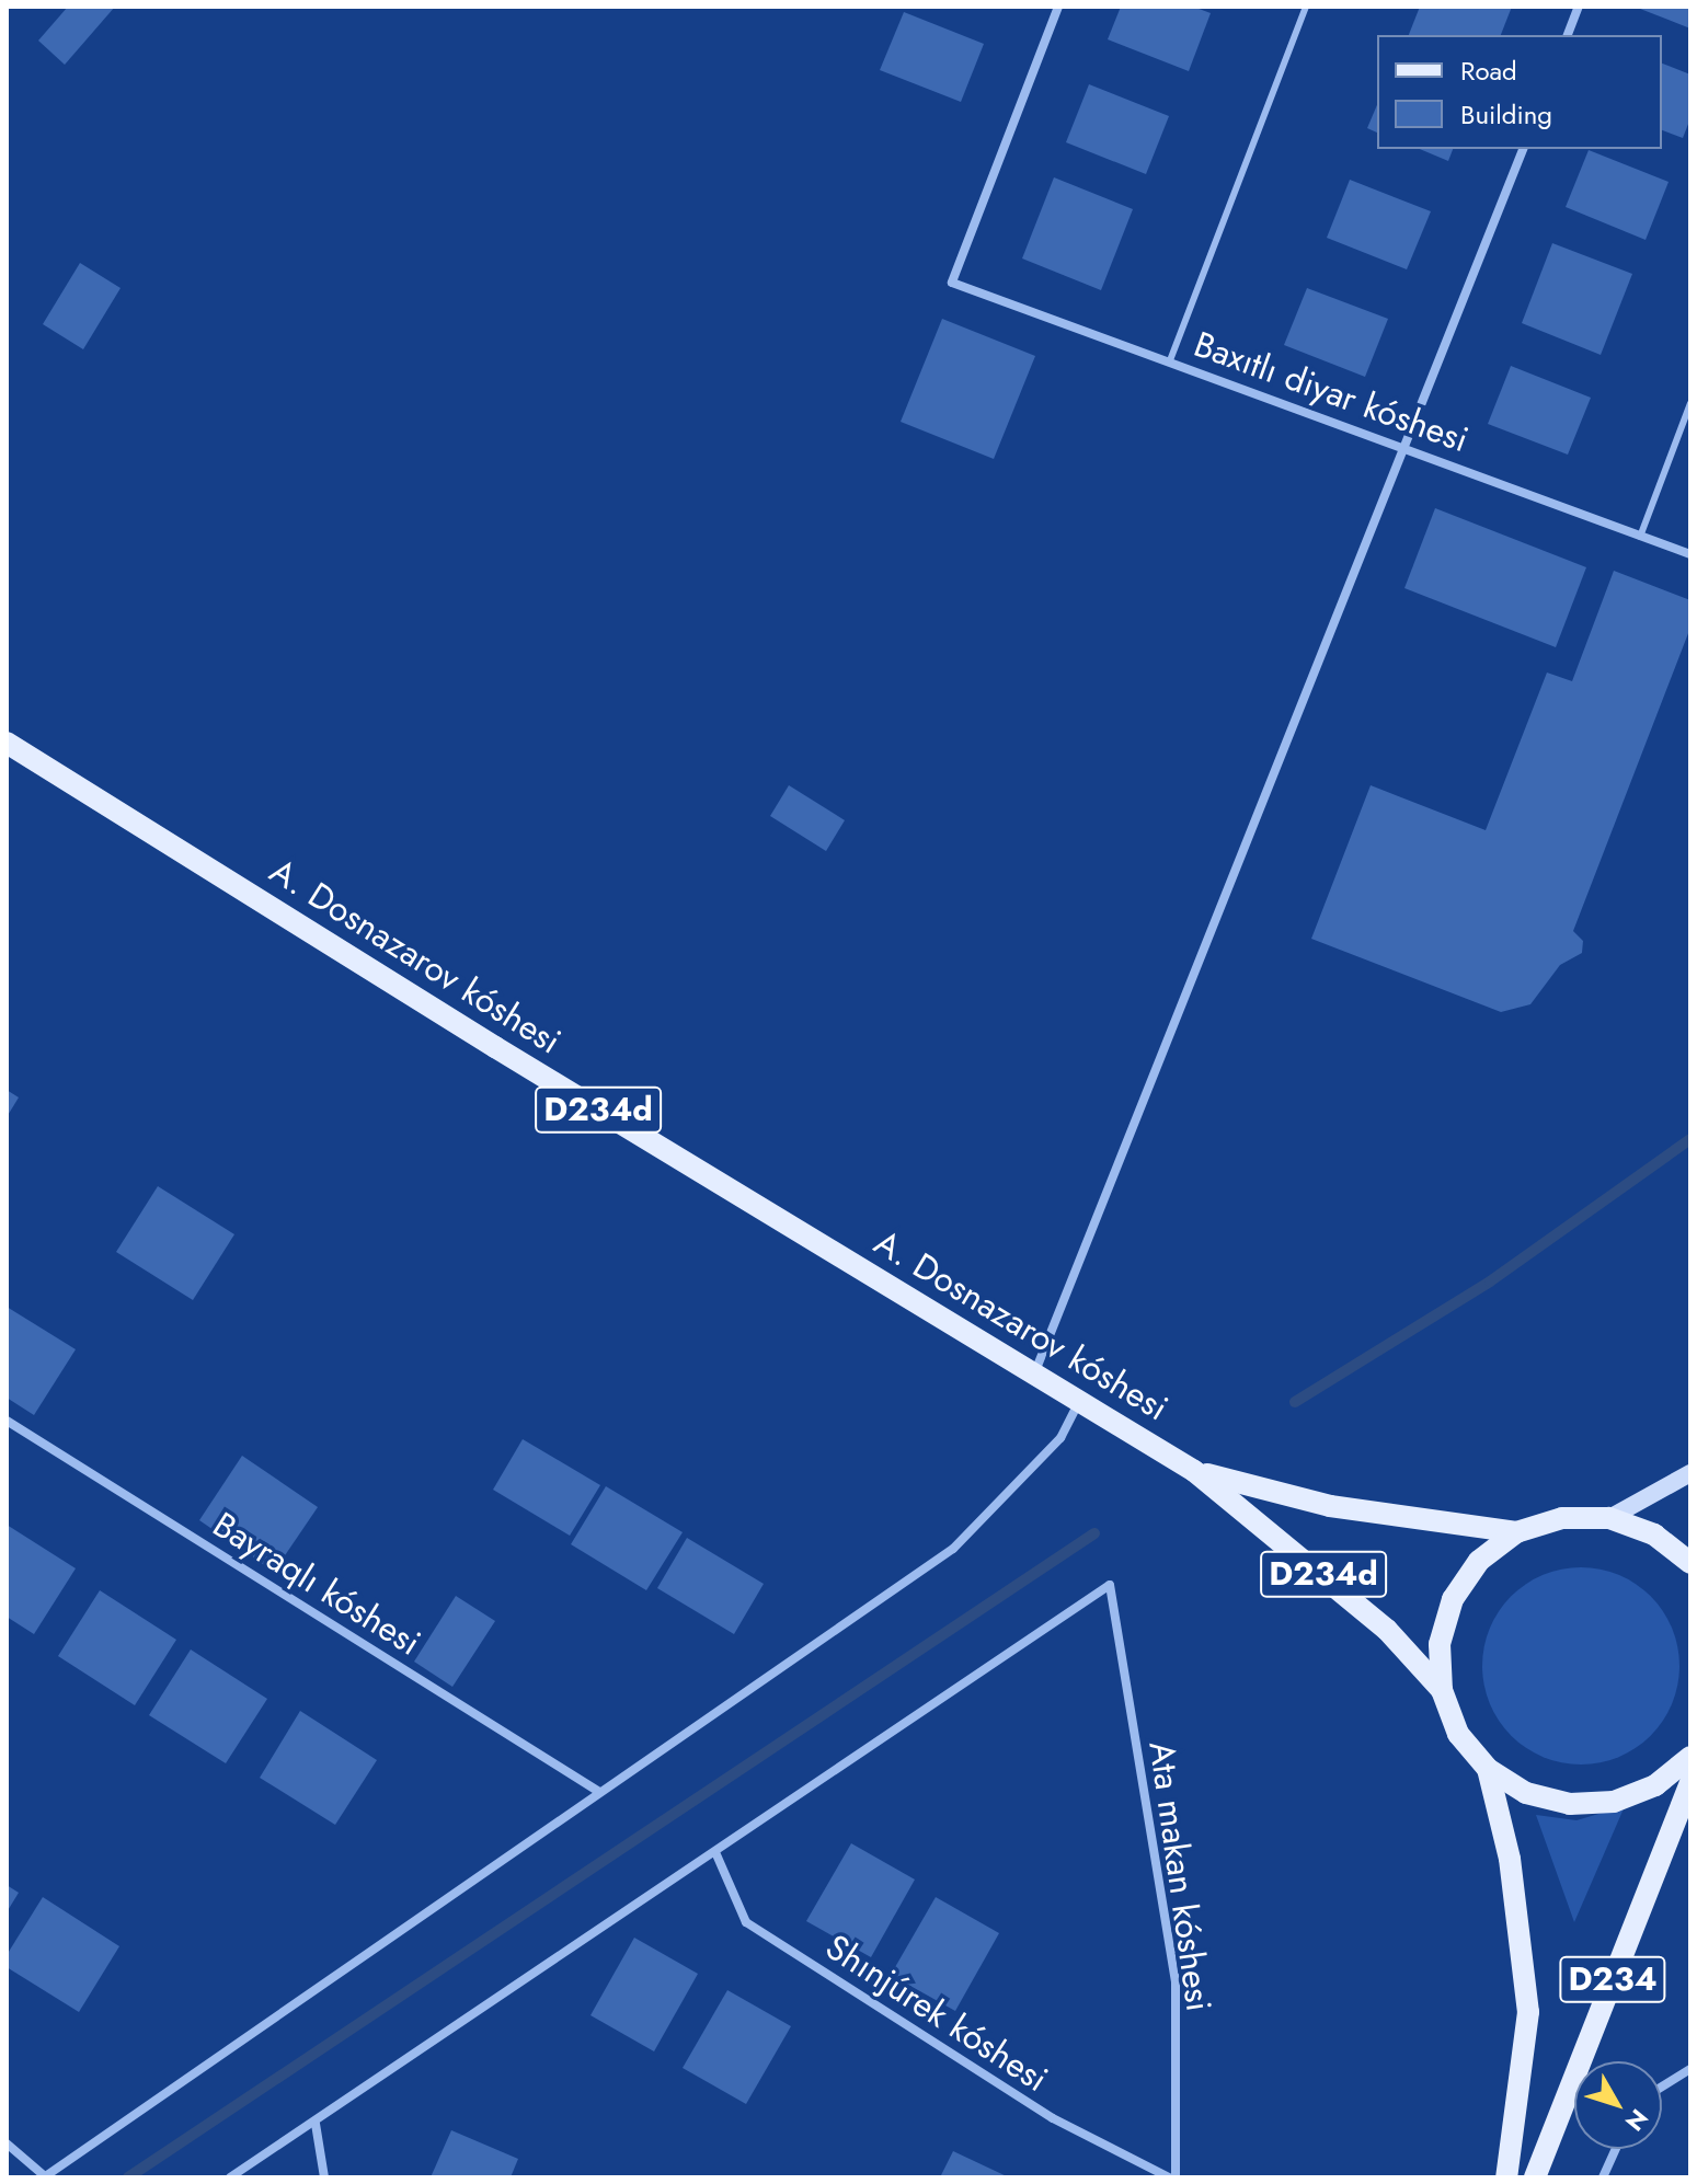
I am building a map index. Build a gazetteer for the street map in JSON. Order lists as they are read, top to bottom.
{
  "streets": {
    "main road": ["A. Dosnazarov kóshesi", "D234d", "D234"],
    "street": [
      "Baxıtlı diyar kóshesi",
      "Bayraqlı kóshesi",
      "Ata makan kóshesi",
      "Shınjúrek kóshesi"
    ]
  },
  "crossings": [
    ["A. Dosnazarov kóshesi", "D234d"],
    ["Ata makan kóshesi", "Shınjúrek kóshesi"]
  ],
  "legend": ["Road", "Building"],
  "north": "bottom right"
}
